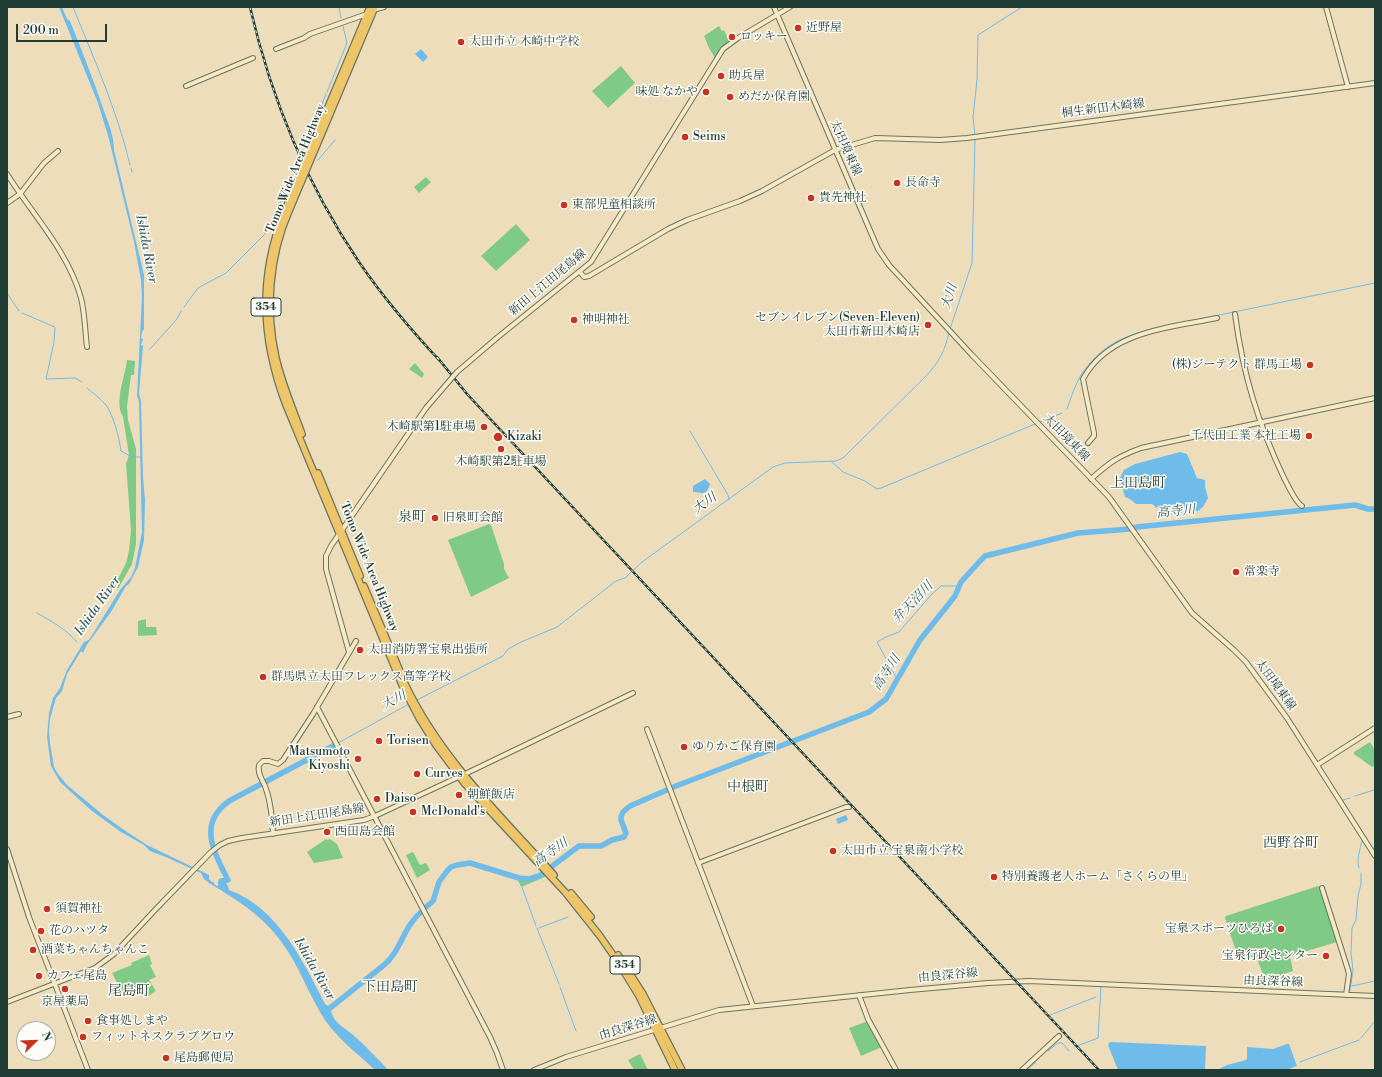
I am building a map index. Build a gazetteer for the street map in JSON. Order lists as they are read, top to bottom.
{
  "streets": {
    "highway": ["Tomo Wide Area Highway", "354"],
    "main road": [
      "桐生新田木崎線",
      "太田境東線",
      "新田上江田尾島線",
      "由良深谷線"
    ]
  },
  "crossings": [
    ["桐生新田木崎線", "太田境東線"],
    ["桐生新田木崎線", "新田上江田尾島線"],
    ["太田境東線", "新田上江田尾島線"],
    ["Tomo Wide Area Highway", "新田上江田尾島線"],
    ["Tomo Wide Area Highway", "由良深谷線"]
  ],
  "districts": [
    "上田島町",
    "泉町",
    "中根町",
    "西野谷町",
    "下田島町",
    "尾島町"
  ],
  "water": [
    "Ishida River",
    "大川",
    "高寺川",
    "弁天沼川"
  ],
  "places": [
    "近野屋",
    "ロッキー",
    "太田市立 木崎中学校",
    "助兵屋",
    "味処 なかや",
    "めだか保育園",
    "Seims",
    "長命寺",
    "貴先神社",
    "東部児童相談所",
    "神明神社",
    "セブンイレブン(Seven-Eleven) 太田市新田木崎店",
    "(株)ジーテクト 群馬工場",
    "木崎駅第1駐車場",
    "千代田工業 本社工場",
    "Kizaki",
    "木崎駅第2駐車場",
    "旧泉町会館",
    "常楽寺",
    "太田消防署宝泉出張所",
    "群馬県立太田フレックス高等学校",
    "Torisen",
    "ゆりかご保育園",
    "Matsumoto Kiyoshi",
    "Curves",
    "朝鮮飯店",
    "Daiso",
    "McDonald's",
    "西田島会館",
    "太田市立 宝泉南小学校",
    "特別養護老人ホーム「さくらの里」",
    "須賀神社",
    "宝泉スポーツひろば",
    "花のハツタ",
    "酒菜ちゃんちゃんこ",
    "宝泉行政センター",
    "カフェ尾島",
    "京屋薬局",
    "食事処しまや",
    "フィットネスクラブグロウ",
    "尾島郵便局"
  ],
  "scale_bar": "200 m",
  "north": "top right"
}
